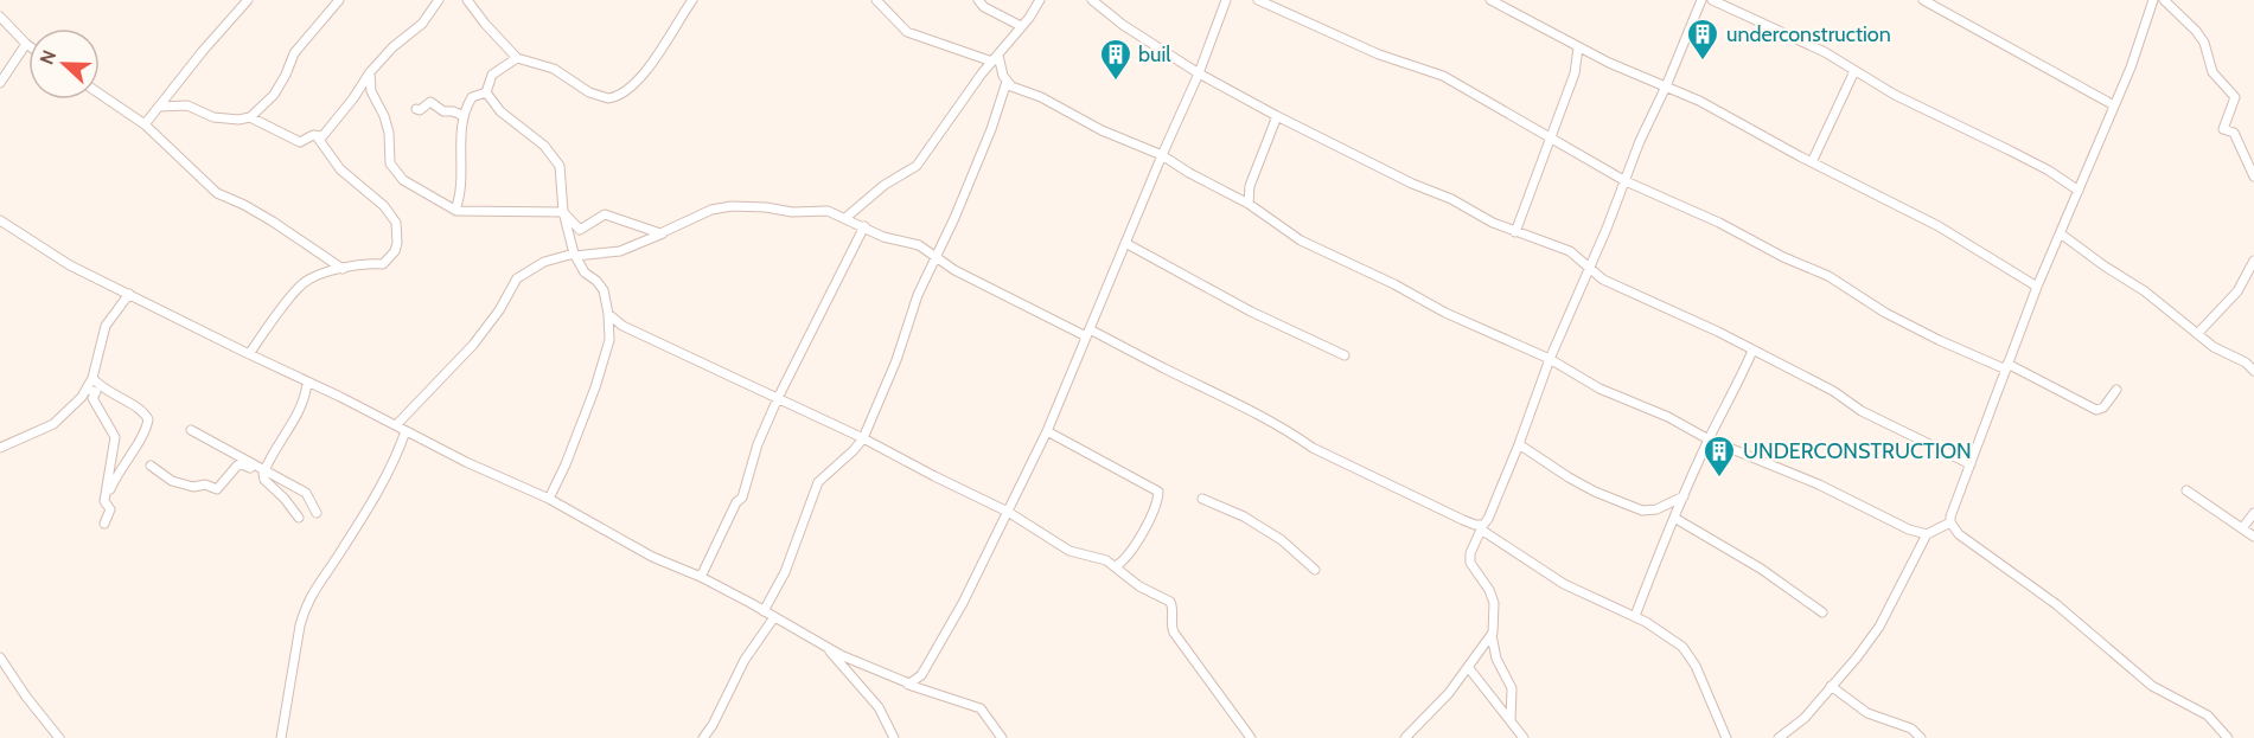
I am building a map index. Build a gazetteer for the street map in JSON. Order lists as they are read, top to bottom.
{
  "places": {
    "building": ["underconstruction", "buil", "UNDERCONSTRUCTION"]
  },
  "north": "left"
}
